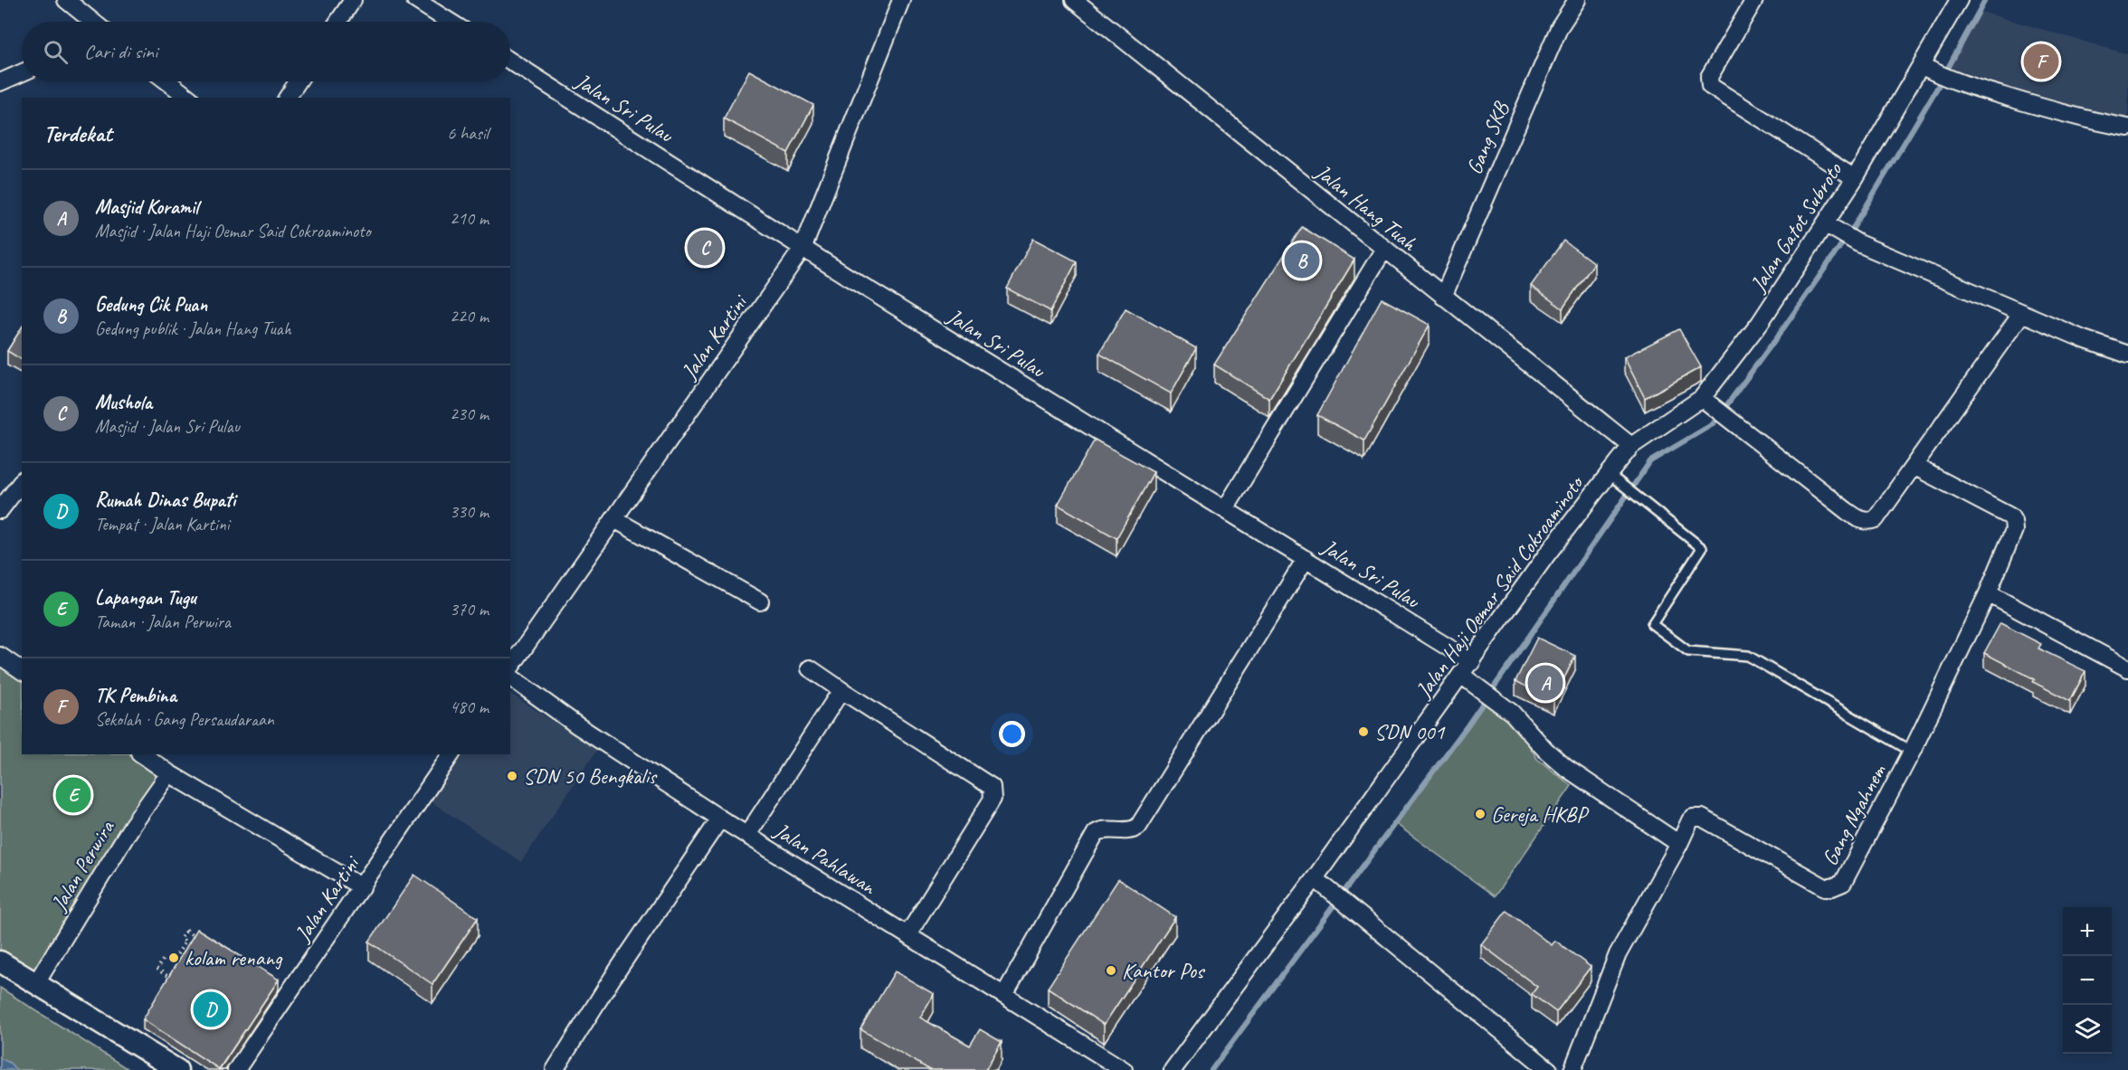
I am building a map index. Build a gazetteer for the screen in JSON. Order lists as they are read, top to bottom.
{
  "streets": {
    "street": [
      "Jalan Sri Pulau",
      "Gang SKB",
      "Jalan Hang Tuah",
      "Jalan Gatot Subroto",
      "Jalan Kartini",
      "Jalan Haji Oemar Said Cokroaminoto",
      "Gang Ngahnem",
      "Jalan Pahlawan",
      "Jalan Perwira"
    ]
  },
  "crossings": [
    ["Jalan Sri Pulau", "Jalan Kartini"],
    ["Jalan Sri Pulau", "Jalan Haji Oemar Said Cokroaminoto"],
    ["Gang SKB", "Jalan Hang Tuah"],
    ["Jalan Hang Tuah", "Jalan Gatot Subroto"],
    ["Jalan Hang Tuah", "Jalan Haji Oemar Said Cokroaminoto"],
    ["Jalan Gatot Subroto", "Jalan Haji Oemar Said Cokroaminoto"]
  ],
  "places": [
    "SDN 001",
    "SDN 50 Bengkalis",
    "Gereja HKBP",
    "kolam renang",
    "Kantor Pos"
  ],
  "page": {
    "search": "Cari di sini",
    "pins": [
      "F",
      "C",
      "B",
      "A",
      "E",
      "D"
    ],
    "heading": ["Terdekat", "6 hasil"],
    "list": [
      {
        "mark": "A",
        "name": "Masjid Koramil",
        "note": "Masjid · Jalan Haji Oemar Said Cokroaminoto",
        "value": "210 m"
      },
      {
        "mark": "B",
        "name": "Gedung Cik Puan",
        "note": "Gedung publik · Jalan Hang Tuah",
        "value": "220 m"
      },
      {
        "mark": "C",
        "name": "Mushola",
        "note": "Masjid · Jalan Sri Pulau",
        "value": "230 m"
      },
      {
        "mark": "D",
        "name": "Rumah Dinas Bupati",
        "note": "Tempat · Jalan Kartini",
        "value": "330 m"
      },
      {
        "mark": "E",
        "name": "Lapangan Tugu",
        "note": "Taman · Jalan Perwira",
        "value": "370 m"
      },
      {
        "mark": "F",
        "name": "TK Pembina",
        "note": "Sekolah · Gang Persaudaraan",
        "value": "480 m"
      }
    ],
    "map_buttons": ["+", "−"]
  }
}
